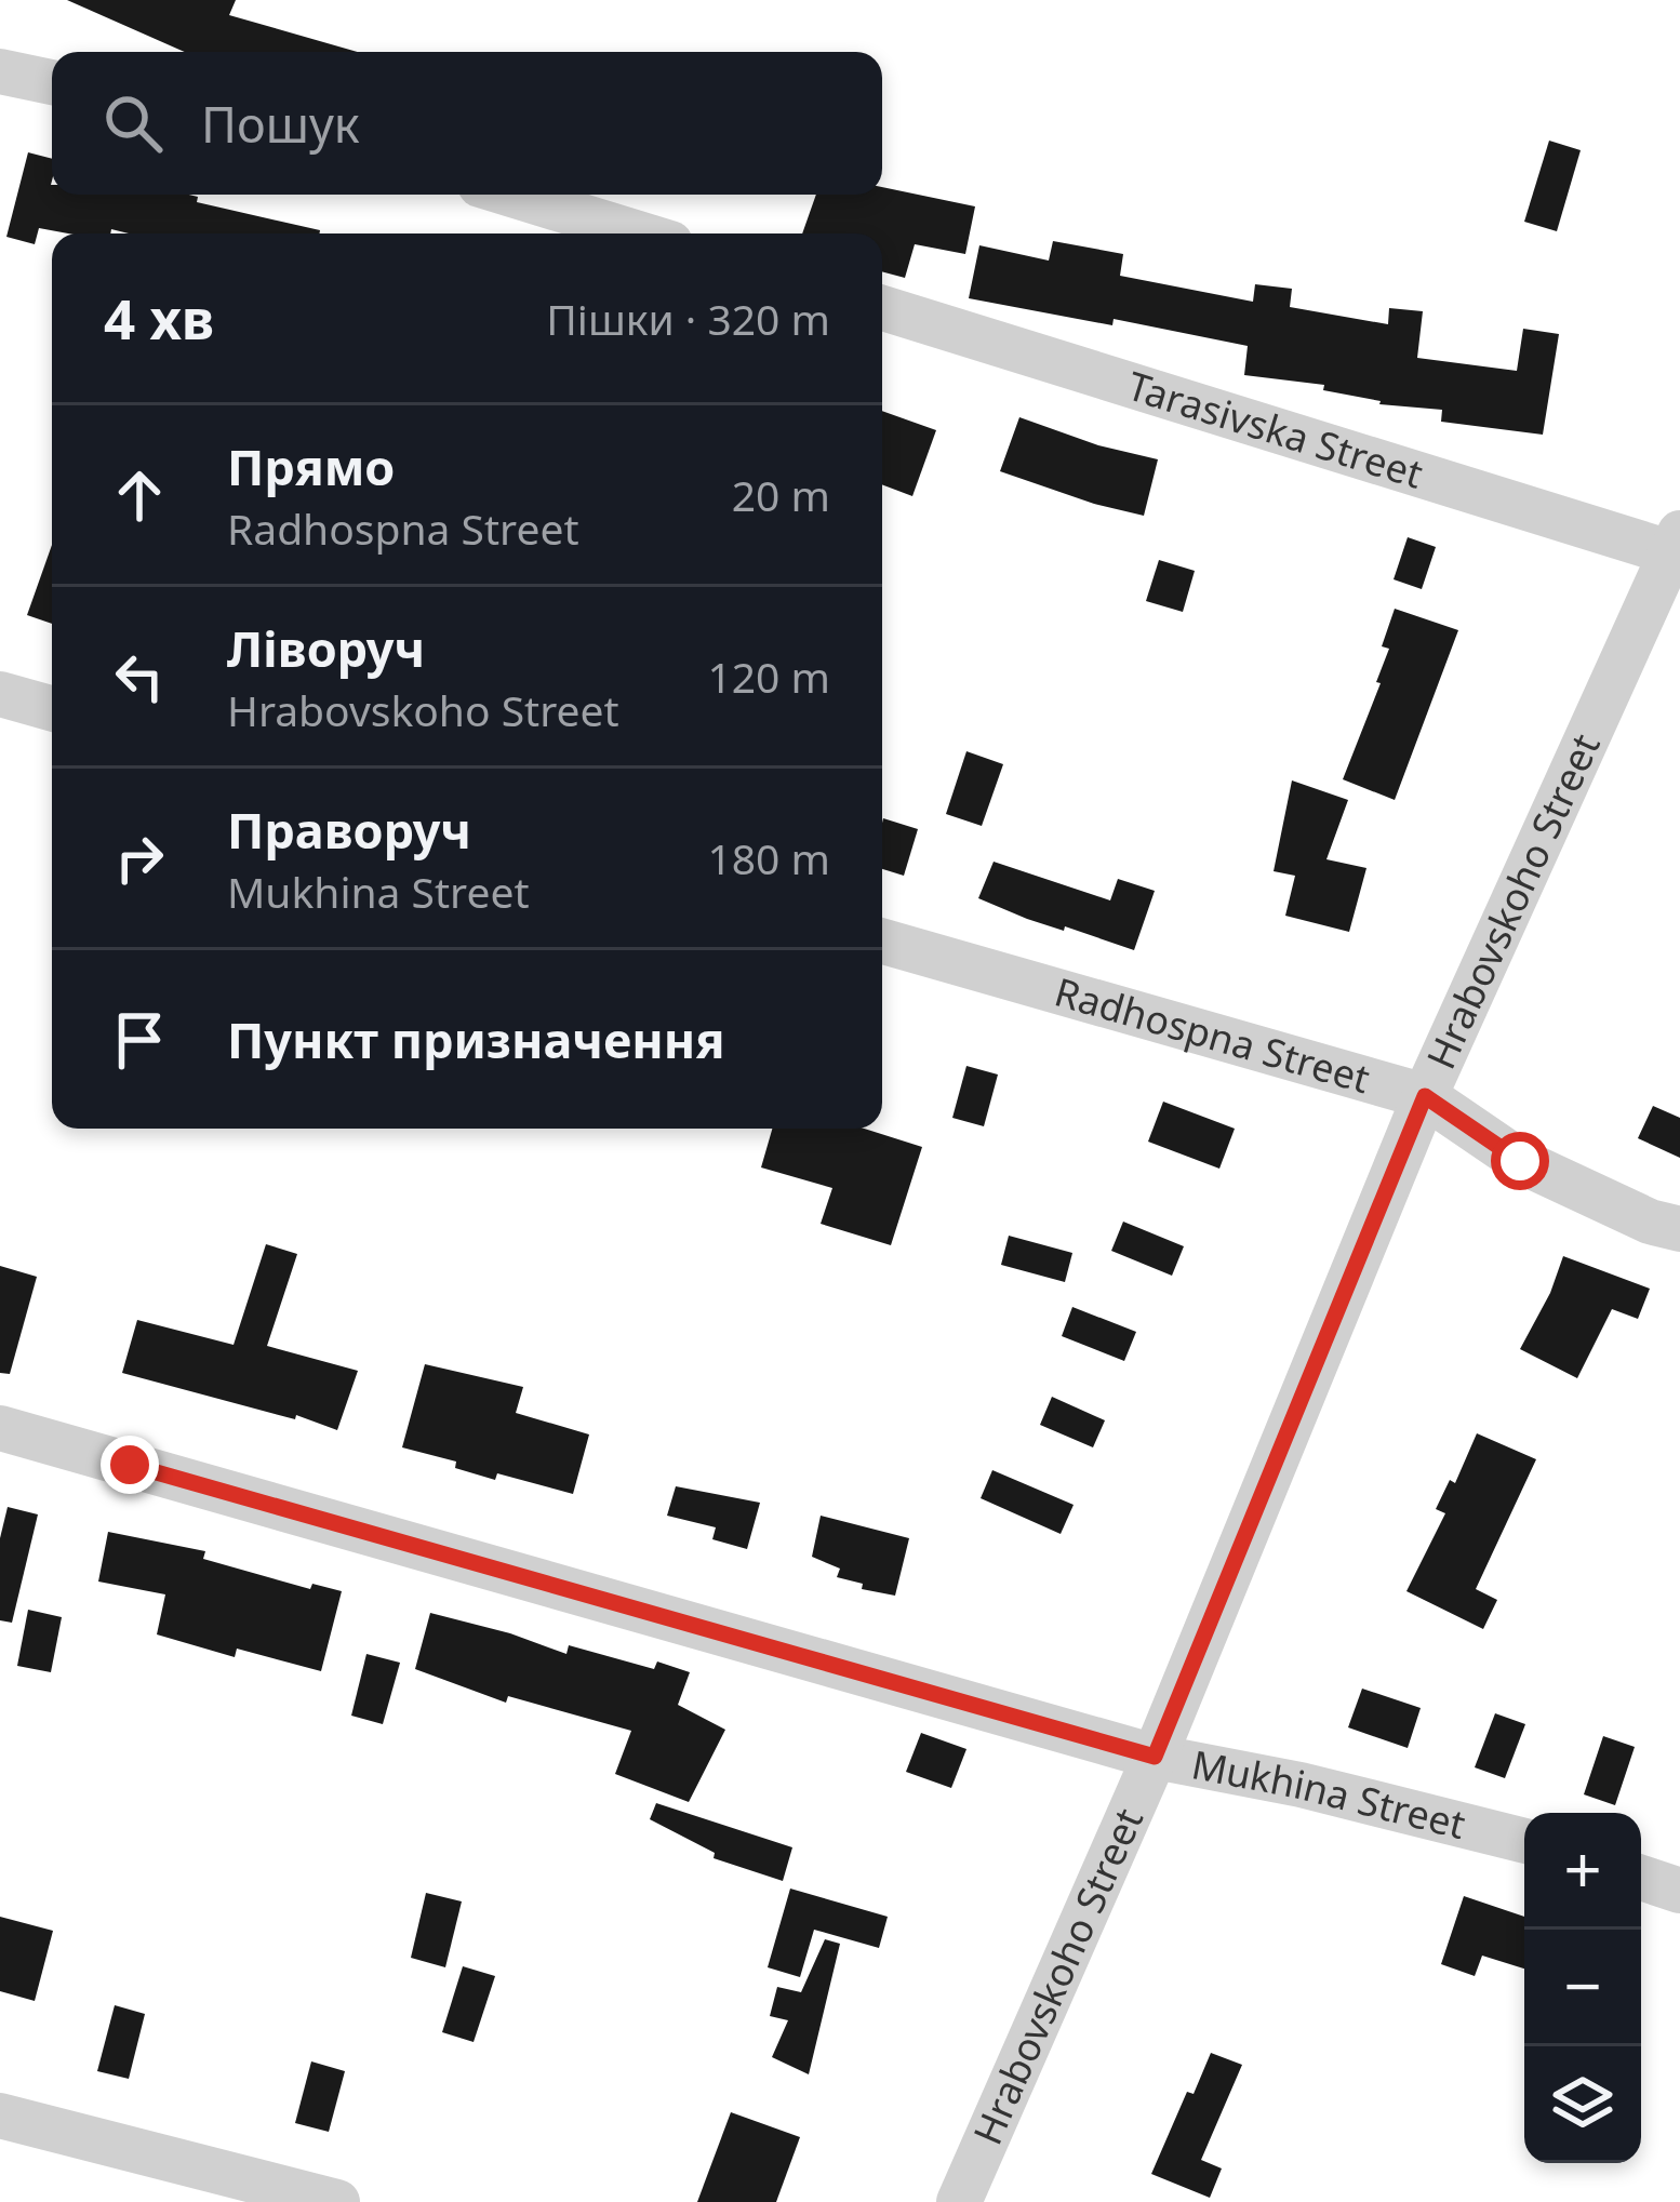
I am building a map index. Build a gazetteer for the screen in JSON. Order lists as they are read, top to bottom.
{
  "streets": {
    "street": [
      "Tarasivska Street",
      "Hrabovskoho Street",
      "Radhospna Street",
      "Mukhina Street"
    ]
  },
  "crossings": [
    ["Tarasivska Street", "Hrabovskoho Street"],
    ["Hrabovskoho Street", "Radhospna Street"],
    ["Hrabovskoho Street", "Mukhina Street"]
  ],
  "page": {
    "search": "Пошук",
    "heading": ["4 хв", "Пішки · 320 m"],
    "list": [
      ["Прямо", "Radhospna Street", "20 m"],
      ["Ліворуч", "Hrabovskoho Street", "120 m"],
      ["Праворуч", "Mukhina Street", "180 m"],
      "Пункт призначення"
    ],
    "map_buttons": ["+", "−"]
  }
}
